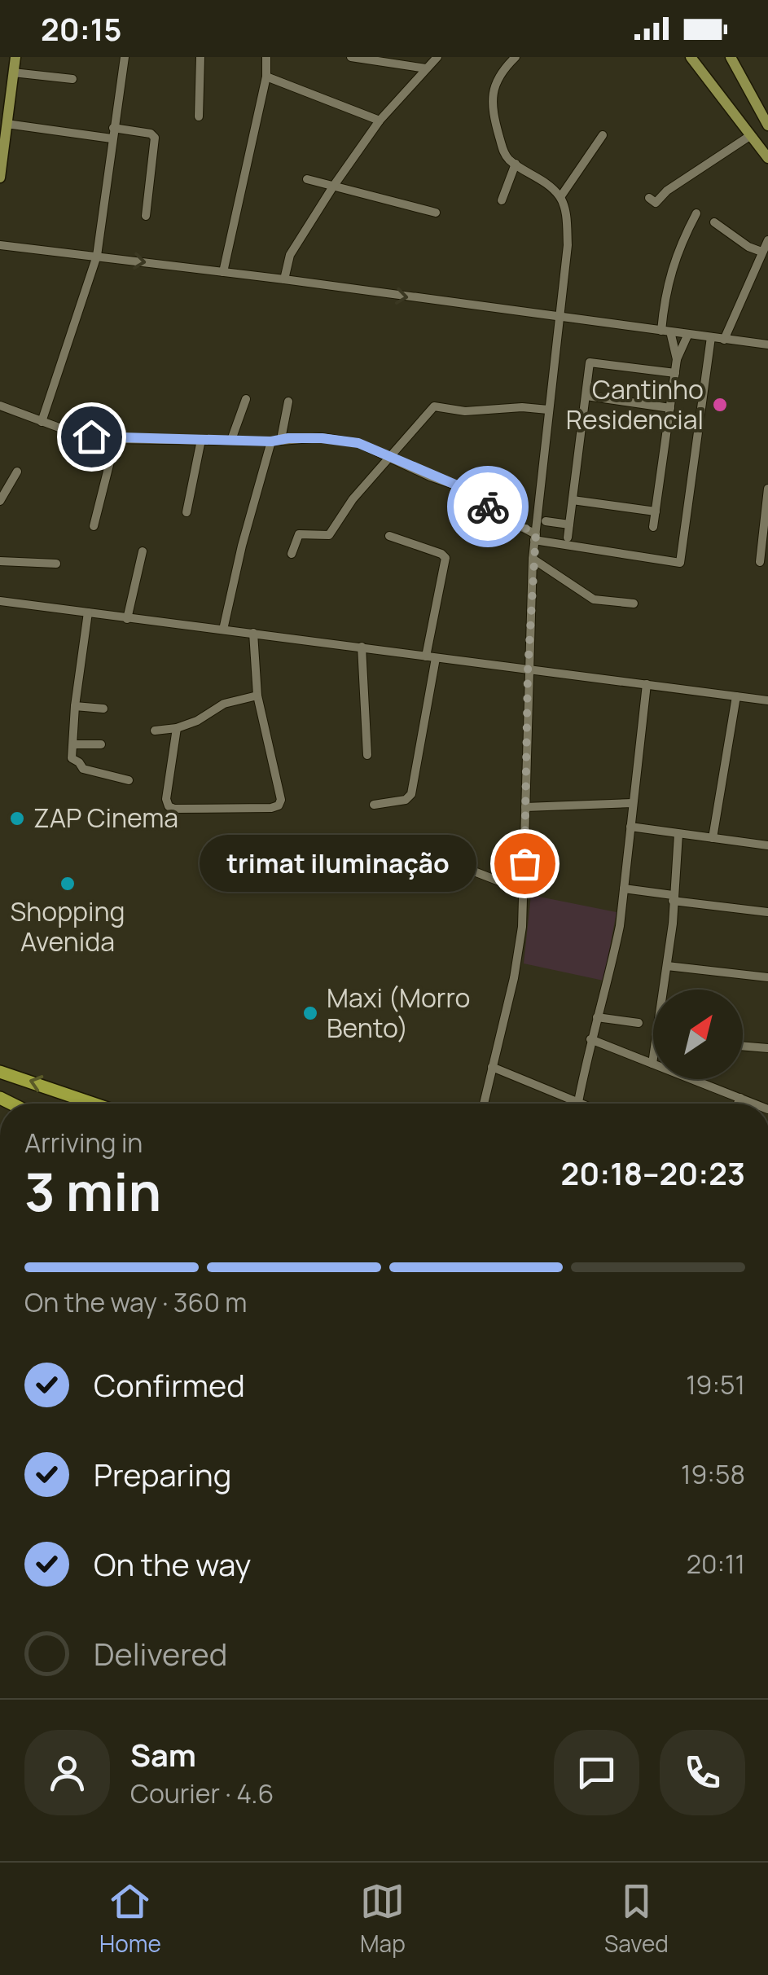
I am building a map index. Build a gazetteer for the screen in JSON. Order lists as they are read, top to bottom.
{
  "places": [
    "Cantinho Residencial",
    "ZAP Cinema",
    "trimat iluminação",
    "Shopping Avenida",
    "Maxi (Morro Bento)"
  ],
  "north": "top right",
  "page": {
    "status": "20:15",
    "bubble": "trimat iluminação",
    "heading": ["3 min", "Arriving in", "20:18–20:23"],
    "panel": ["Sam", "Courier · 4.6"],
    "bar": "On the way · 360 m",
    "list": [
      ["Confirmed", "19:51"],
      ["Preparing", "19:58"],
      ["On the way", "20:11"],
      "Delivered"
    ],
    "tabs": ["Home", "Map", "Saved"]
  }
}
